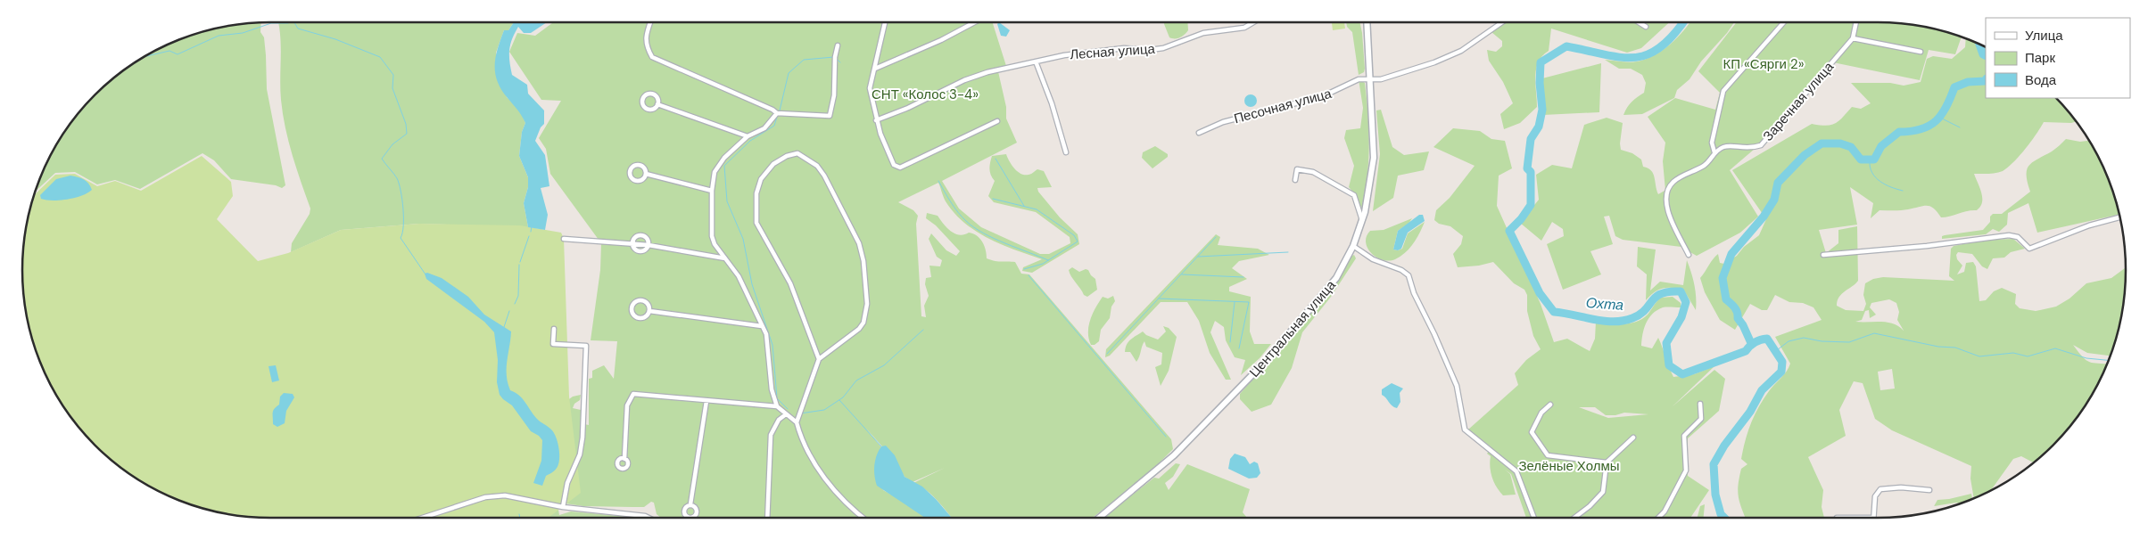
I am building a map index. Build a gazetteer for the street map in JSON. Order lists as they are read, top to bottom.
{
  "streets": {
    "street": [
      "Лесная улица",
      "Заречная улица",
      "Песочная улица",
      "Центральная улица"
    ]
  },
  "crossings": [
    ["Песочная улица", "Центральная улица"]
  ],
  "water": ["Охта"],
  "parks": ["КП «Сярги 2»", "СНТ «Колос 3-4»", "Зелёные Холмы"],
  "legend": ["Улица", "Парк", "Вода"]
}
